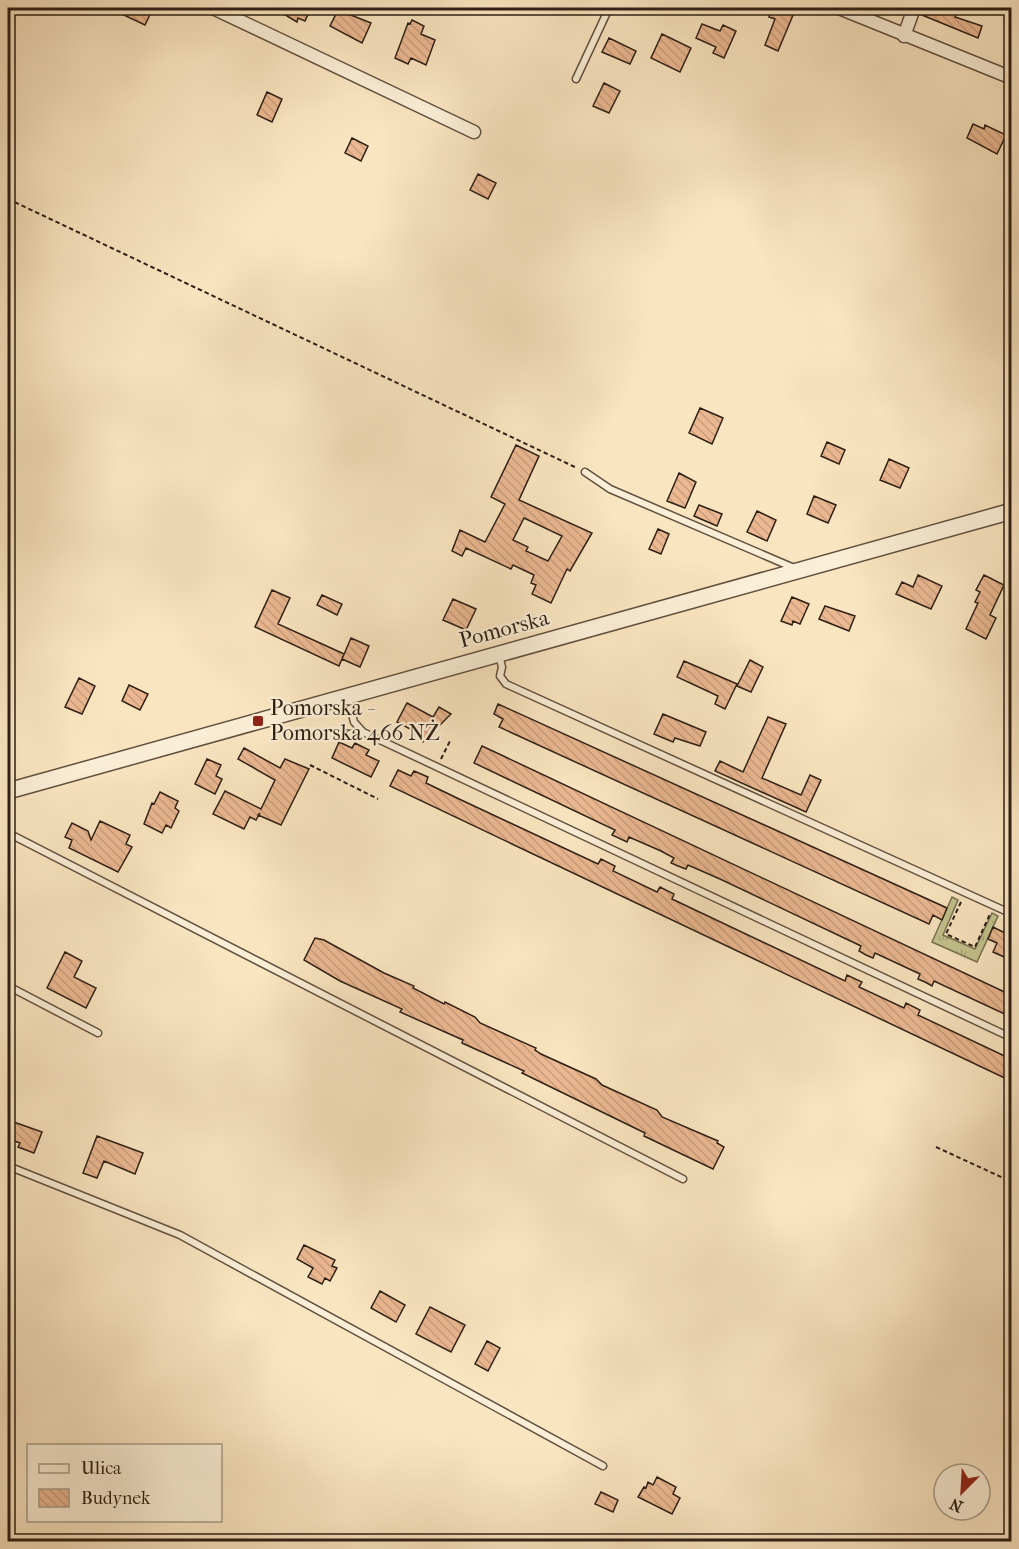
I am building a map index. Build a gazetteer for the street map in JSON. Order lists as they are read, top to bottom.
{
  "streets": {
    "street": ["Pomorska"]
  },
  "places": {
    "transit": ["Pomorska - Pomorska 466 NŻ"]
  },
  "legend": ["Ulica", "Budynek"],
  "north": "bottom left"
}
